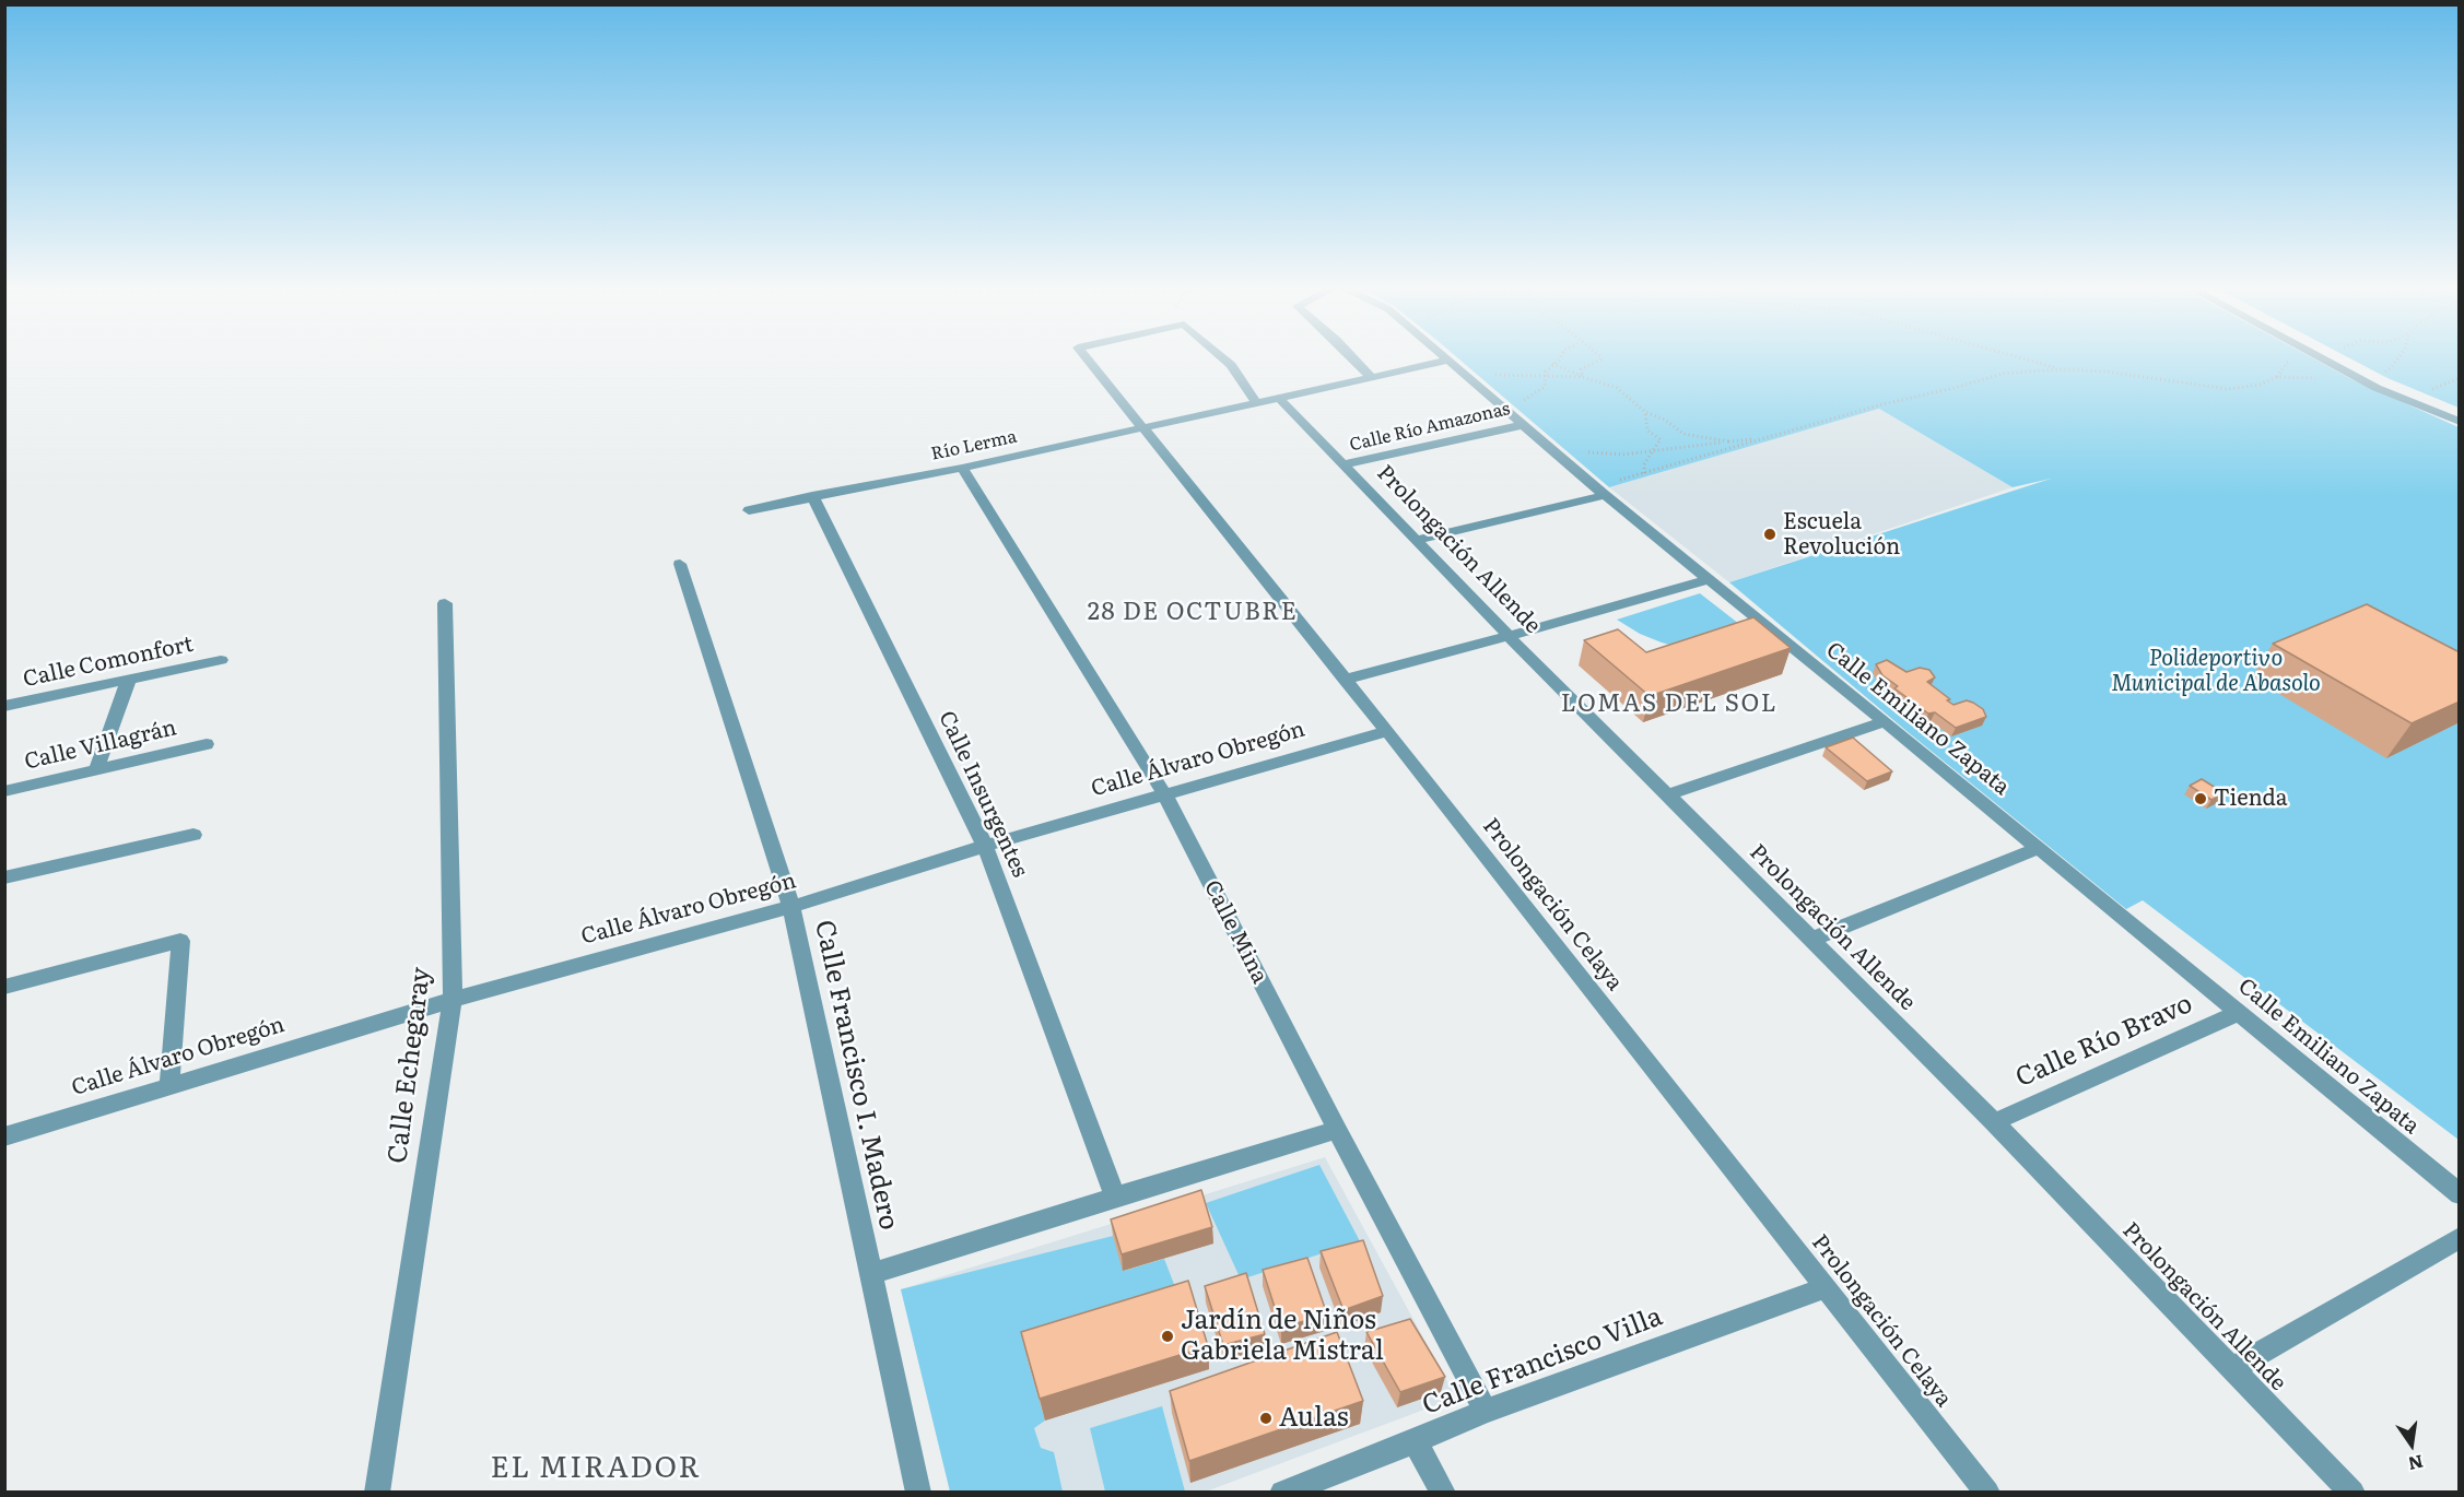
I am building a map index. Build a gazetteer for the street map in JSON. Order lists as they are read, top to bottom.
{
  "streets": {
    "street": [
      "Calle Río Amazonas",
      "Río Lerma",
      "Prolongación Allende",
      "Calle Comonfort",
      "Calle Emiliano Zapata",
      "Calle Villagrán",
      "Calle Álvaro Obregón",
      "Calle Insurgentes",
      "Prolongación Celaya",
      "Calle Mina",
      "Calle Río Bravo",
      "Calle Echegaray",
      "Calle Francisco I. Madero",
      "Calle Francisco Villa"
    ]
  },
  "crossings": [
    ["Calle Río Amazonas", "Prolongación Allende"],
    ["Calle Río Amazonas", "Calle Emiliano Zapata"],
    ["Río Lerma", "Prolongación Allende"],
    ["Río Lerma", "Calle Emiliano Zapata"],
    ["Río Lerma", "Calle Insurgentes"],
    ["Río Lerma", "Prolongación Celaya"],
    ["Río Lerma", "Calle Mina"],
    ["Prolongación Allende", "Calle Río Bravo"],
    ["Calle Emiliano Zapata", "Calle Río Bravo"],
    ["Calle Álvaro Obregón", "Calle Insurgentes"],
    ["Calle Álvaro Obregón", "Prolongación Celaya"],
    ["Calle Álvaro Obregón", "Calle Mina"],
    ["Calle Álvaro Obregón", "Calle Echegaray"],
    ["Calle Álvaro Obregón", "Calle Francisco I. Madero"],
    ["Prolongación Celaya", "Calle Francisco Villa"],
    ["Calle Mina", "Calle Francisco Villa"]
  ],
  "districts": ["28 DE OCTUBRE", "LOMAS DEL SOL", "EL MIRADOR"],
  "parks": ["Polideportivo Municipal de Abasolo"],
  "places": [
    "Escuela Revolución",
    "Tienda",
    "Jardín de Niños Gabriela Mistral",
    "Aulas"
  ],
  "north": "bottom"
}
